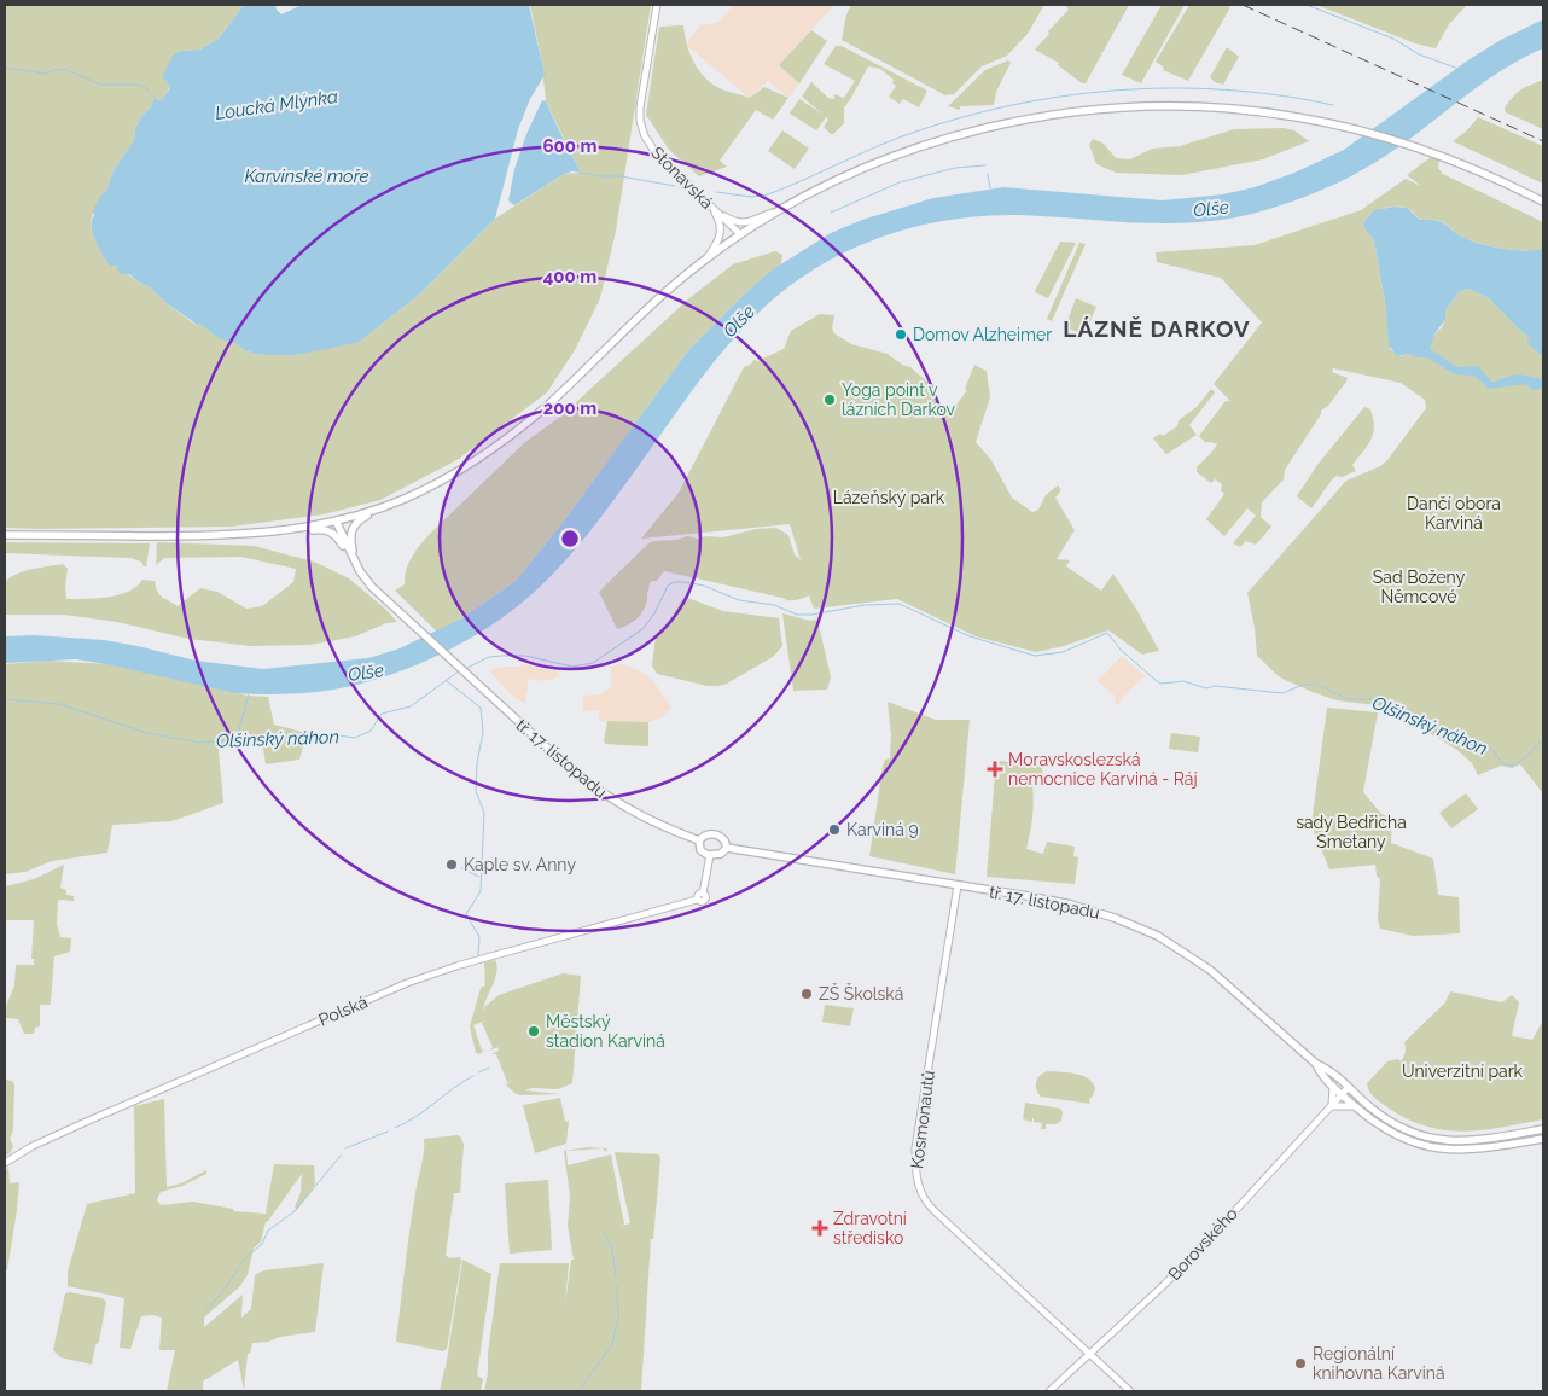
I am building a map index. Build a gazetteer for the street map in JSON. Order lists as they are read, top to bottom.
{
  "streets": {
    "main road": ["tř. 17. listopadu"],
    "street": [
      "Stonavská",
      "Polská",
      "Kosmonautů",
      "Borovského"
    ]
  },
  "crossings": [
    ["tř. 17. listopadu", "Polská"],
    ["tř. 17. listopadu", "Kosmonautů"],
    ["tř. 17. listopadu", "Borovského"],
    ["Kosmonautů", "Borovského"]
  ],
  "districts": ["LÁZNĚ DARKOV"],
  "water": [
    "Loucká Mlýnka",
    "Karvinské moře",
    "Olše",
    "Olšinský náhon"
  ],
  "parks": [
    "Lázeňský park",
    "Dančí obora Karviná",
    "Sad Boženy Němcové",
    "sady Bedřicha Smetany",
    "Univerzitní park"
  ],
  "places": {
    "other": [
      "Domov Alzheimer",
      "Yoga point v lázních Darkov",
      "Karviná 9",
      "Kaple sv. Anny",
      "ZŠ Školská",
      "Městský stadion Karviná",
      "Regionální knihovna Karviná"
    ],
    "health": ["Moravskoslezská nemocnice Karviná - Ráj", "Zdravotní středisko"]
  },
  "rings": ["600 m", "400 m", "200 m"]
}
